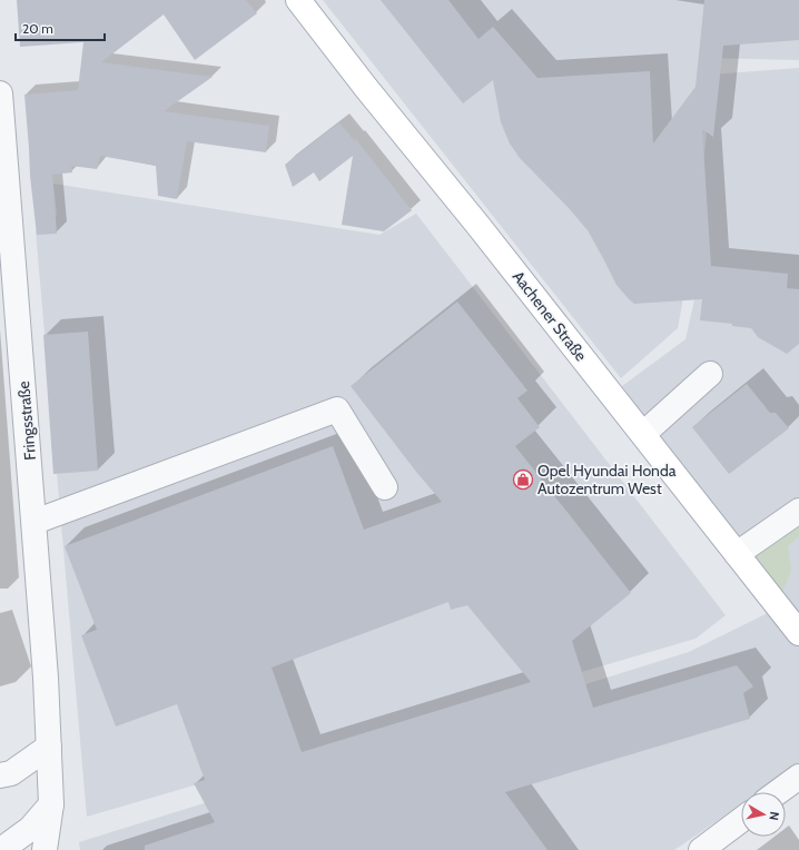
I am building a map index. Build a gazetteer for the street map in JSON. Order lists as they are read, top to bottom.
{
  "streets": {
    "main road": ["Aachener Straße"],
    "street": ["Fringsstraße"]
  },
  "places": {
    "shop": ["Opel Hyundai Honda Autozentrum West"]
  },
  "scale_bar": "20 m",
  "north": "right"
}
